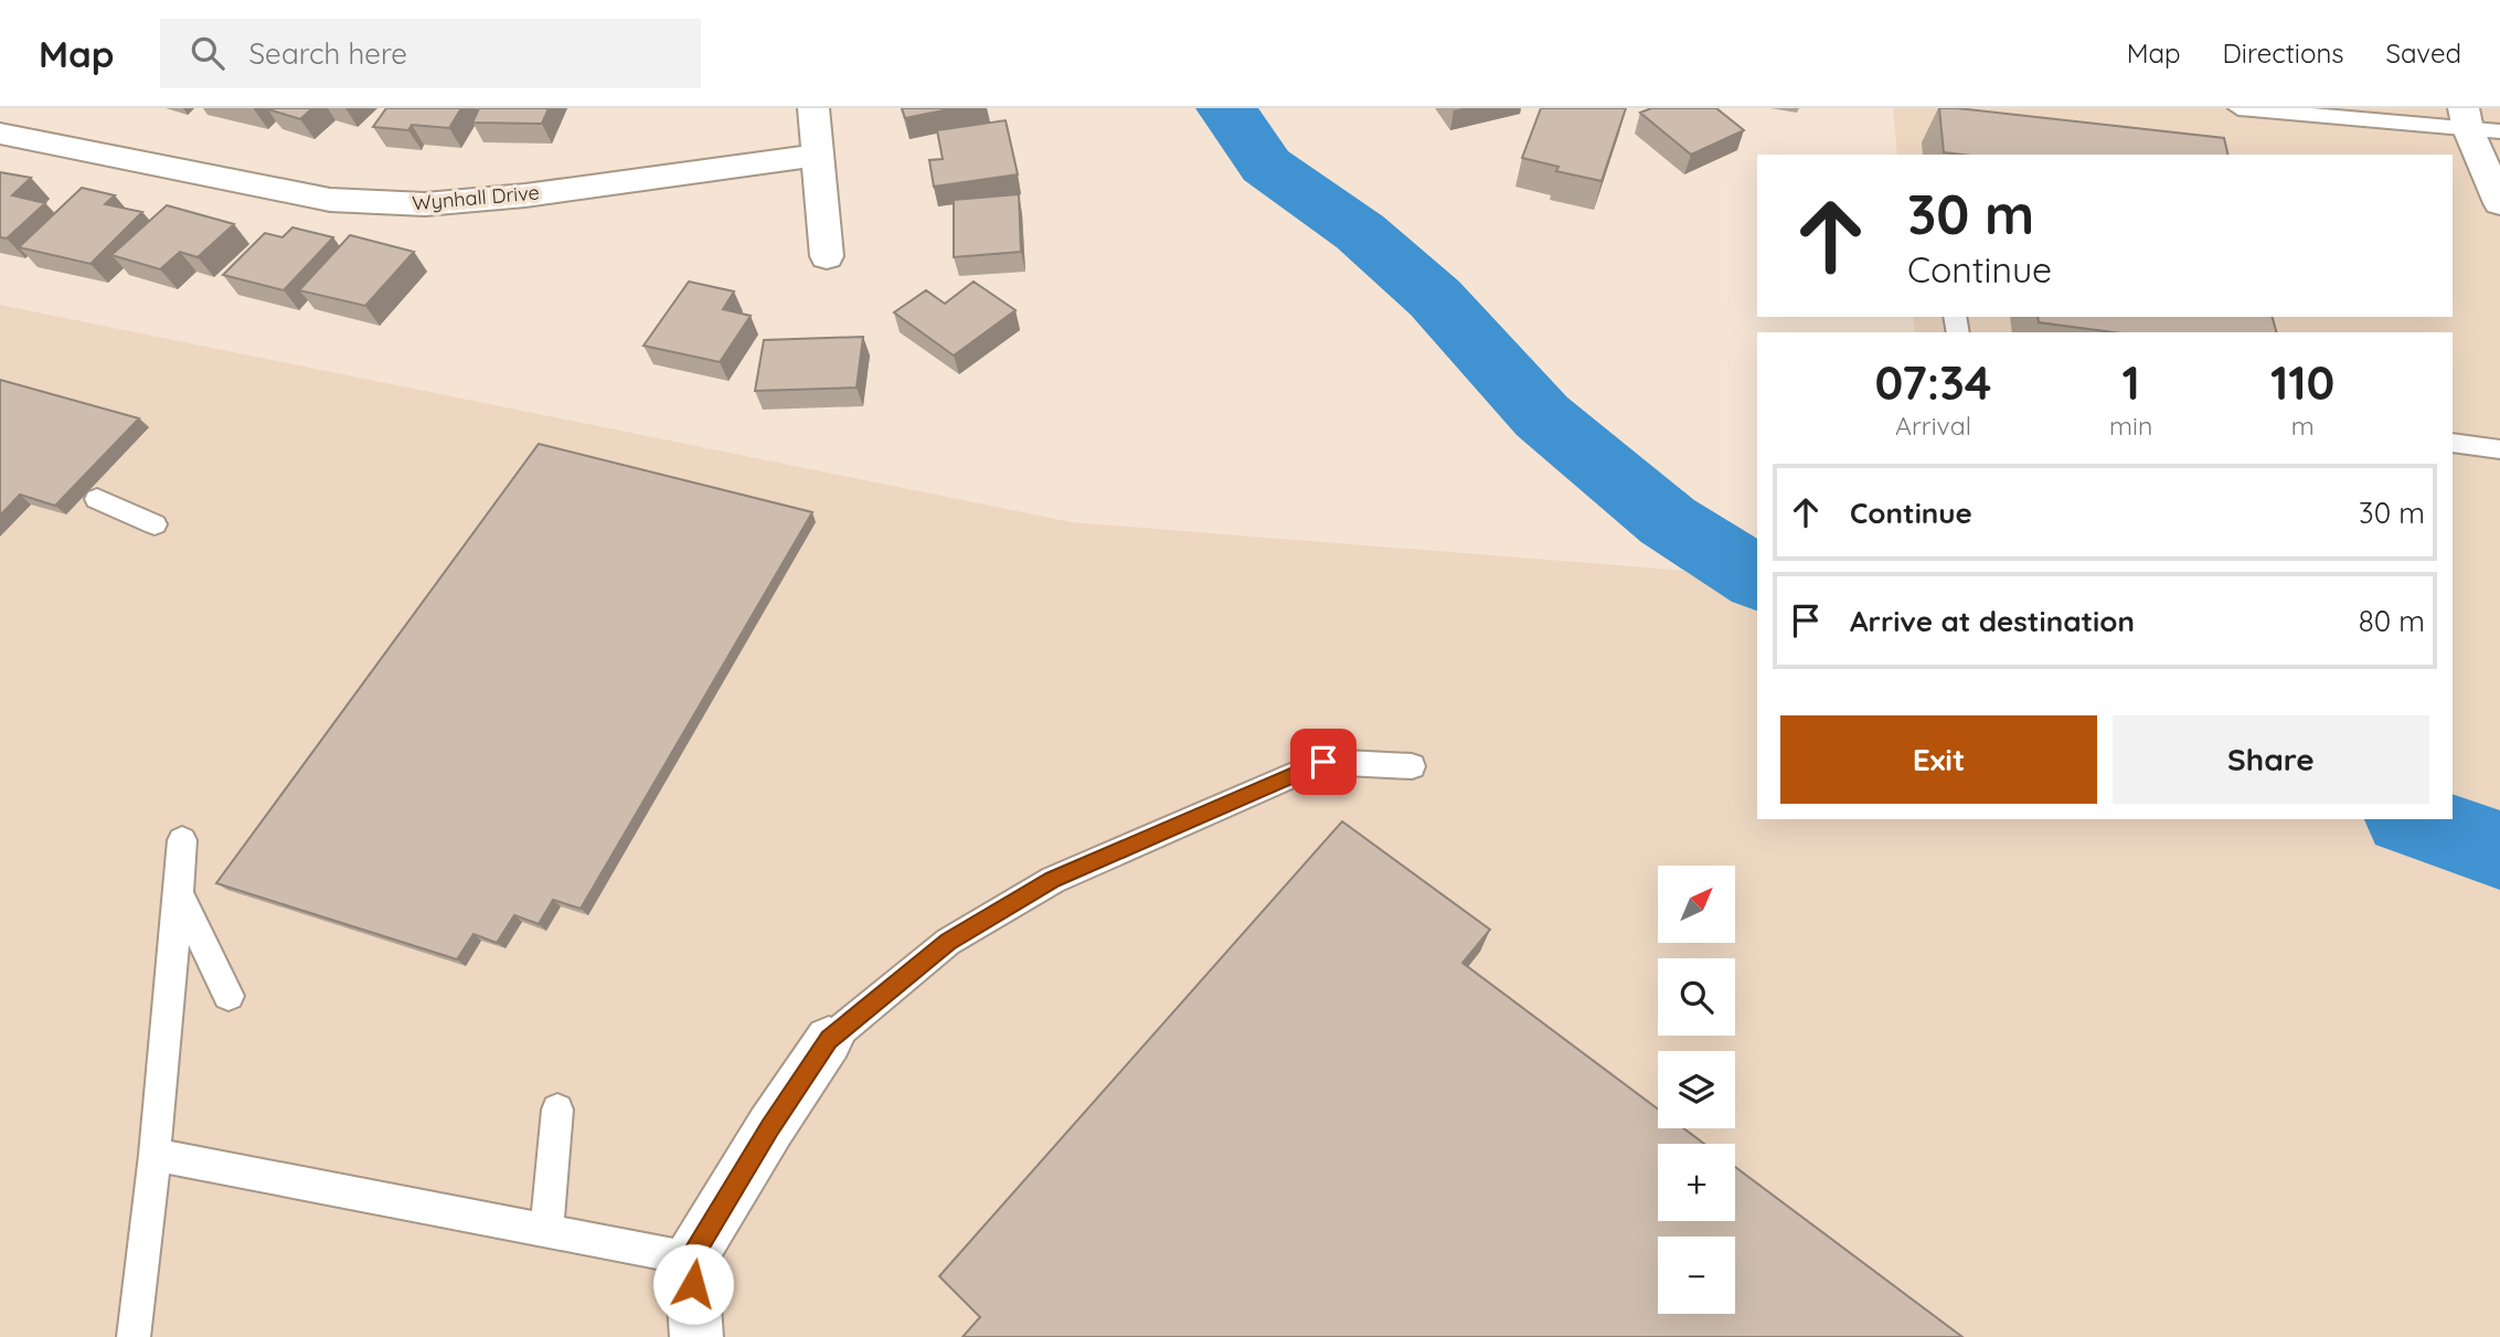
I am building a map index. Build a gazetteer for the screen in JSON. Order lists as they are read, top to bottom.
{
  "streets": {
    "street": ["Wynhall Drive"]
  },
  "north": "top right",
  "page": {
    "header": "Map",
    "search": "Search here",
    "nav": ["Map", "Directions", "Saved"],
    "turn": ["30 m", "Continue"],
    "eta": [
      "07:34",
      "Arrival",
      "1",
      "min",
      "110",
      "m"
    ],
    "list": [
      {
        "name": "Continue",
        "value": "30 m"
      },
      {
        "name": "Arrive at destination",
        "value": "80 m"
      }
    ],
    "buttons": ["Exit", "Share"],
    "map_buttons": ["+", "−"]
  }
}
